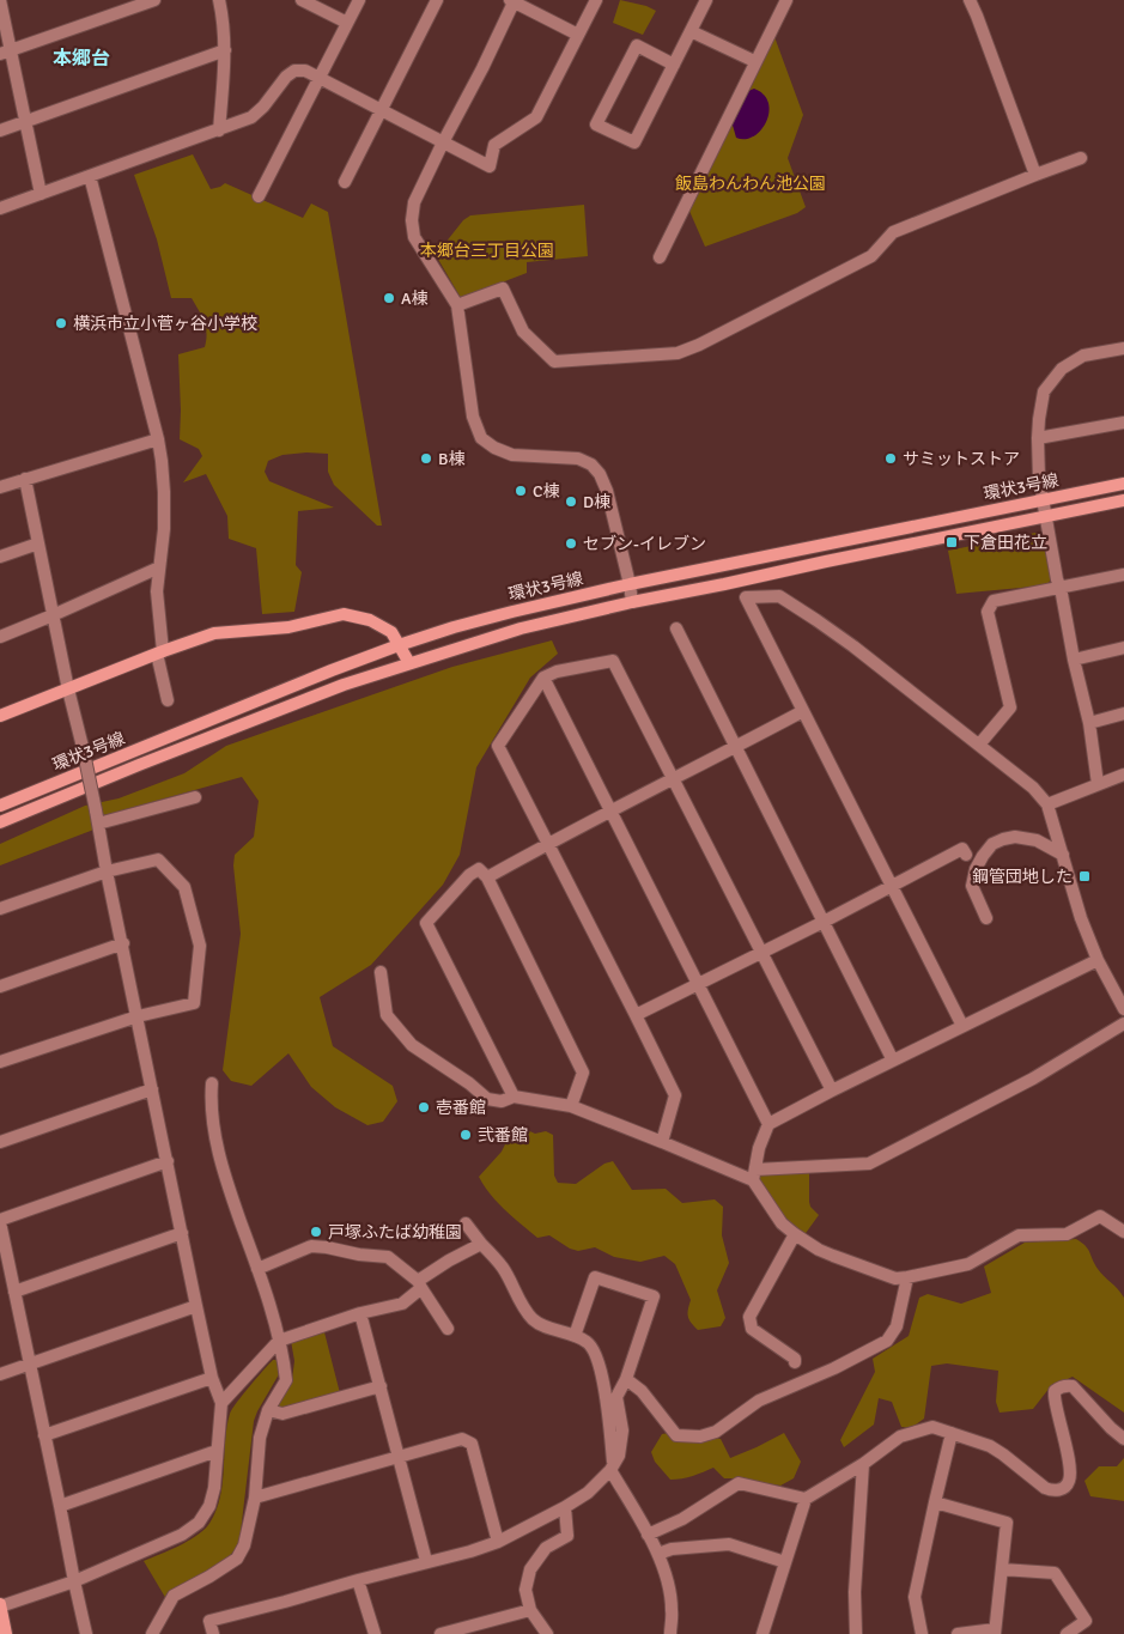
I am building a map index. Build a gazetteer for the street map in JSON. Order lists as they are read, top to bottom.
{
  "streets": {
    "street": ["環状3号線"]
  },
  "districts": ["本郷台"],
  "parks": ["飯島わんわん池公園", "本郷台三丁目公園"],
  "places": {
    "other": [
      "A棟",
      "横浜市立小菅ヶ谷小学校",
      "B棟",
      "サミットストア",
      "C棟",
      "D棟",
      "セブン-イレブン",
      "壱番館",
      "弐番館",
      "戸塚ふたば幼稚園"
    ],
    "transit": ["下倉田花立", "鋼管団地した"]
  }
}
